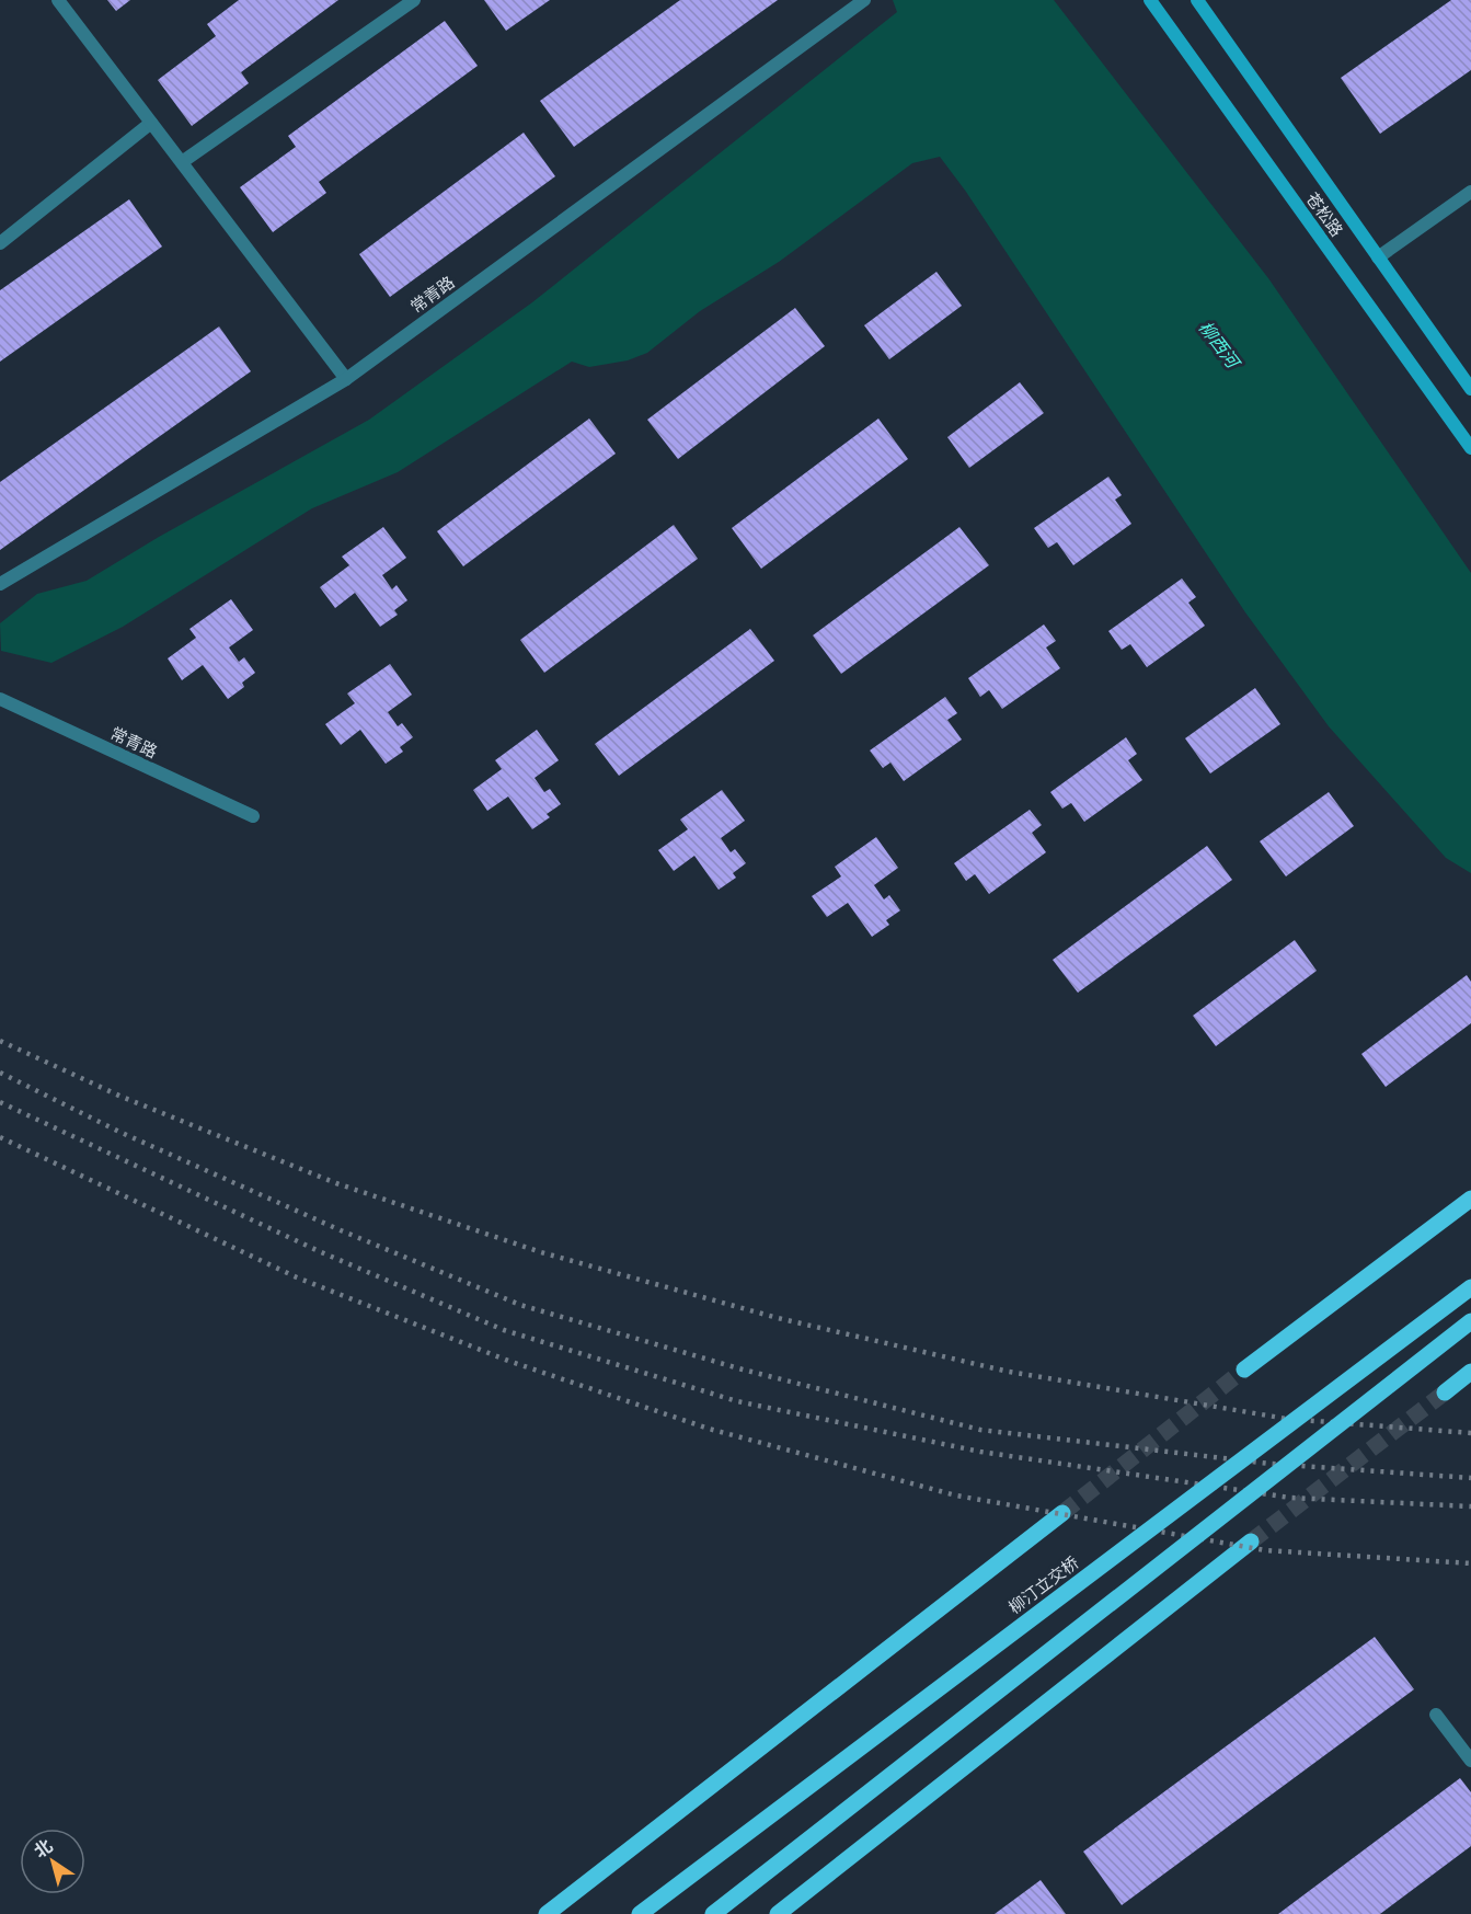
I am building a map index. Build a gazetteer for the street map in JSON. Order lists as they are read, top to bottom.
{
  "streets": {
    "main road": ["苍松路", "柳汀立交桥"],
    "street": ["常青路"]
  },
  "water": ["柳西河"],
  "north": "top left"
}
